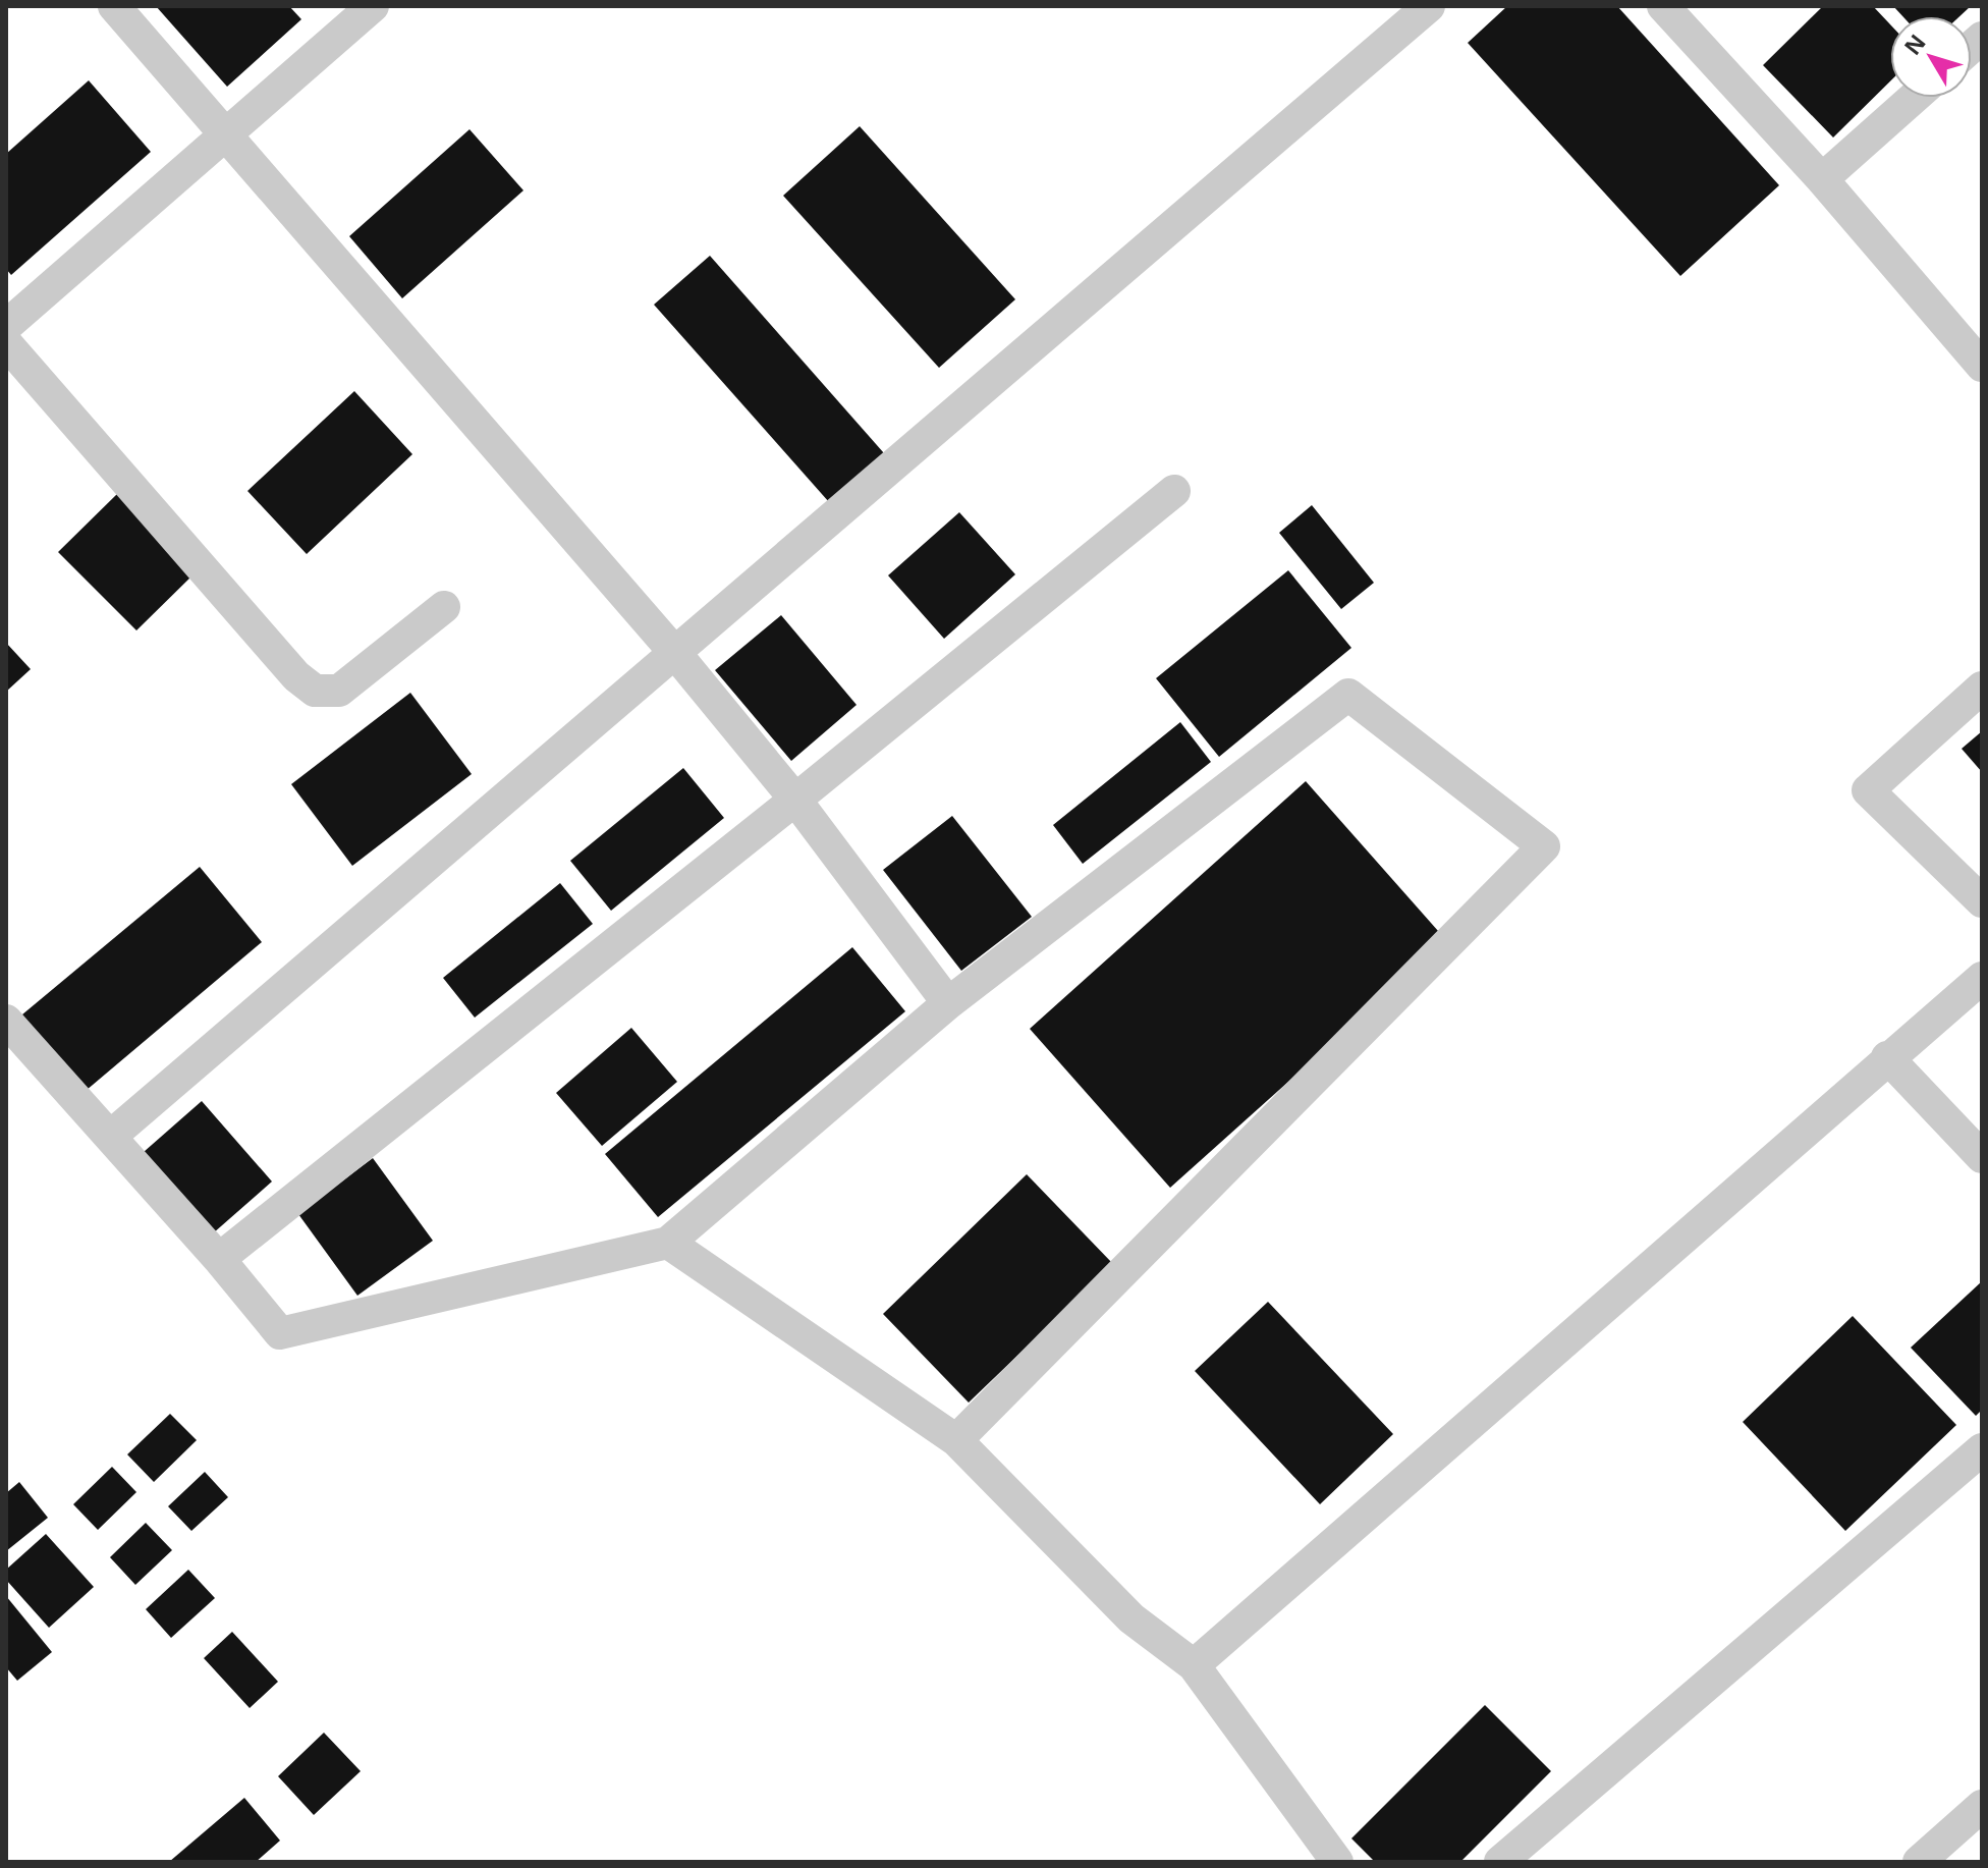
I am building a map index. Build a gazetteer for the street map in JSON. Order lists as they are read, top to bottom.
{
  "north": "top left"
}
